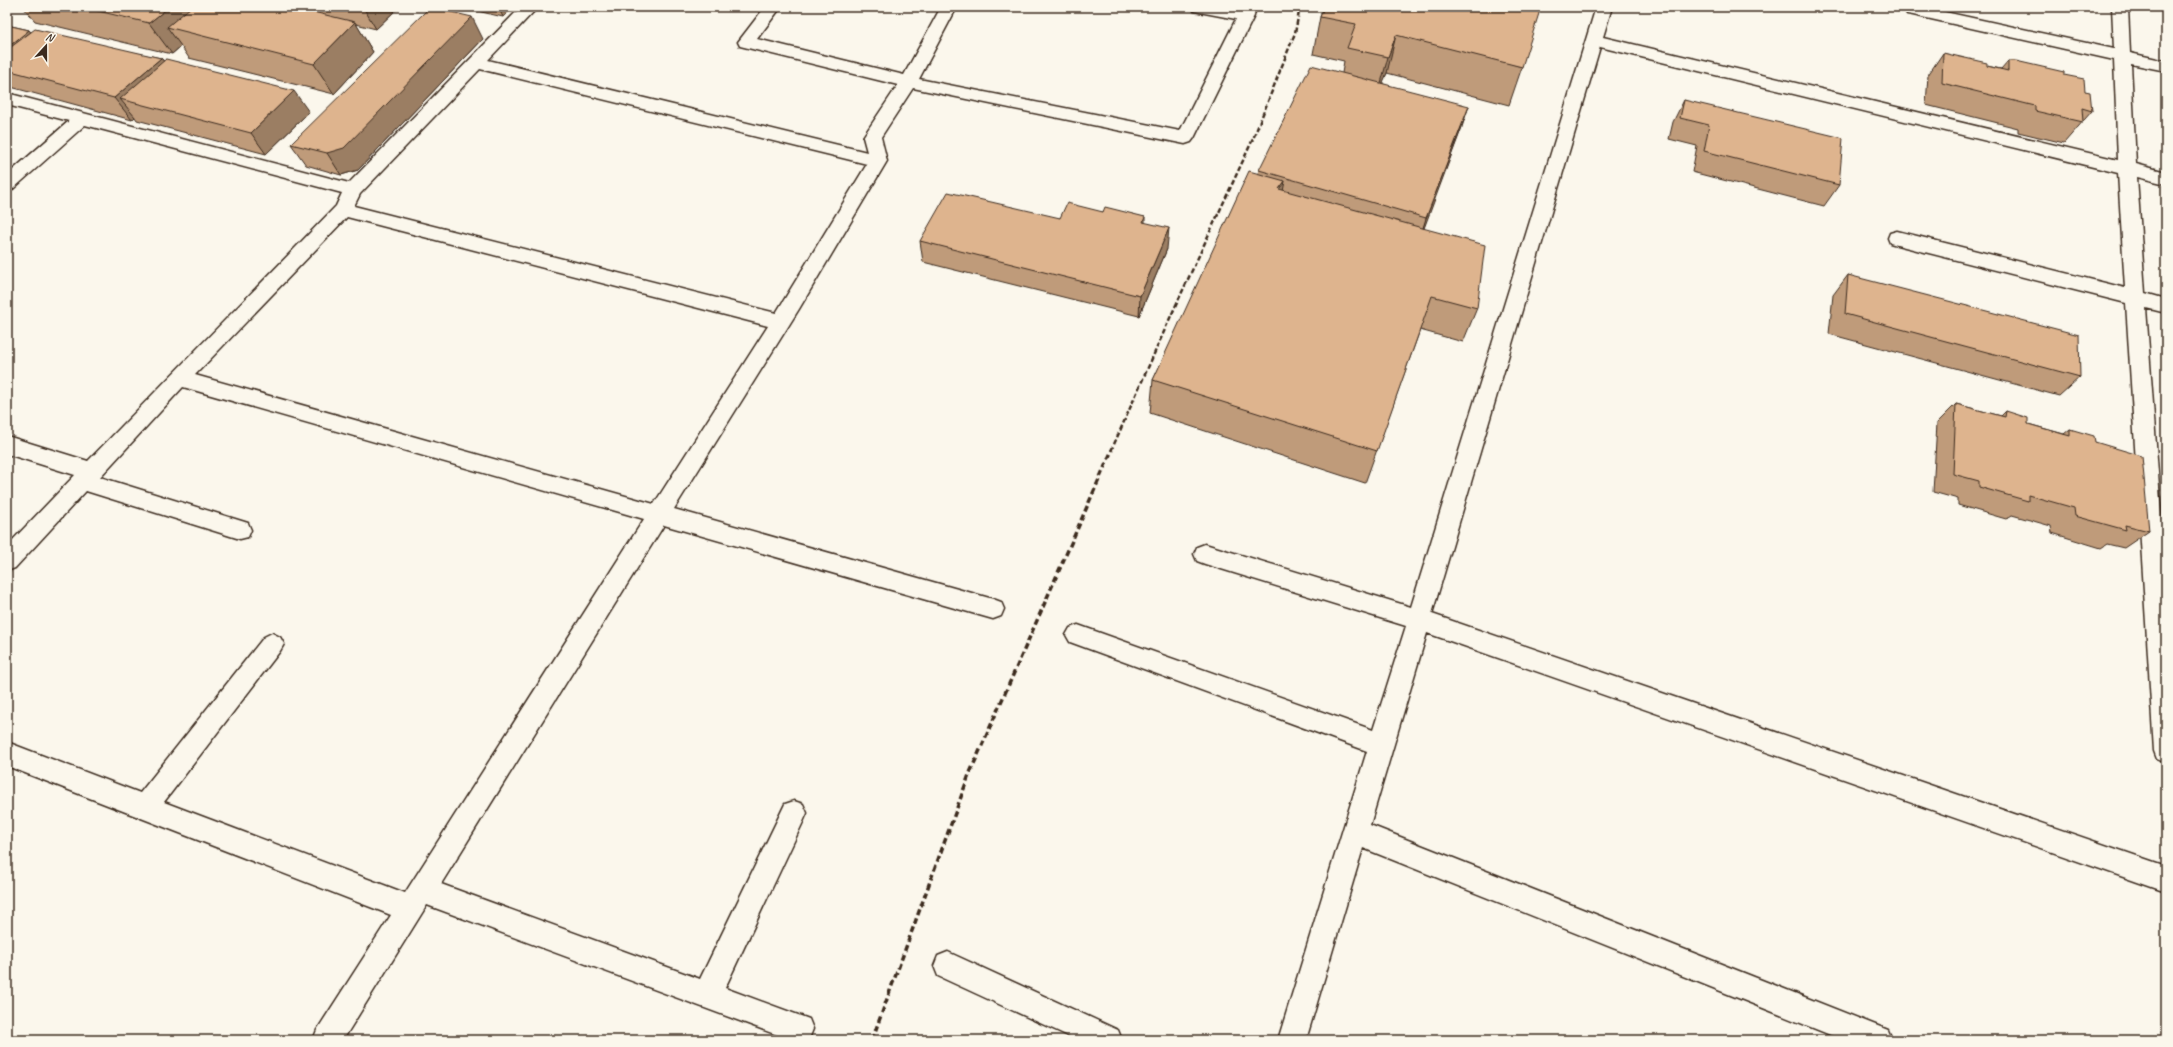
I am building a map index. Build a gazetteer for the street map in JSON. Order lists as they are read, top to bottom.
{
  "north": "top"
}
